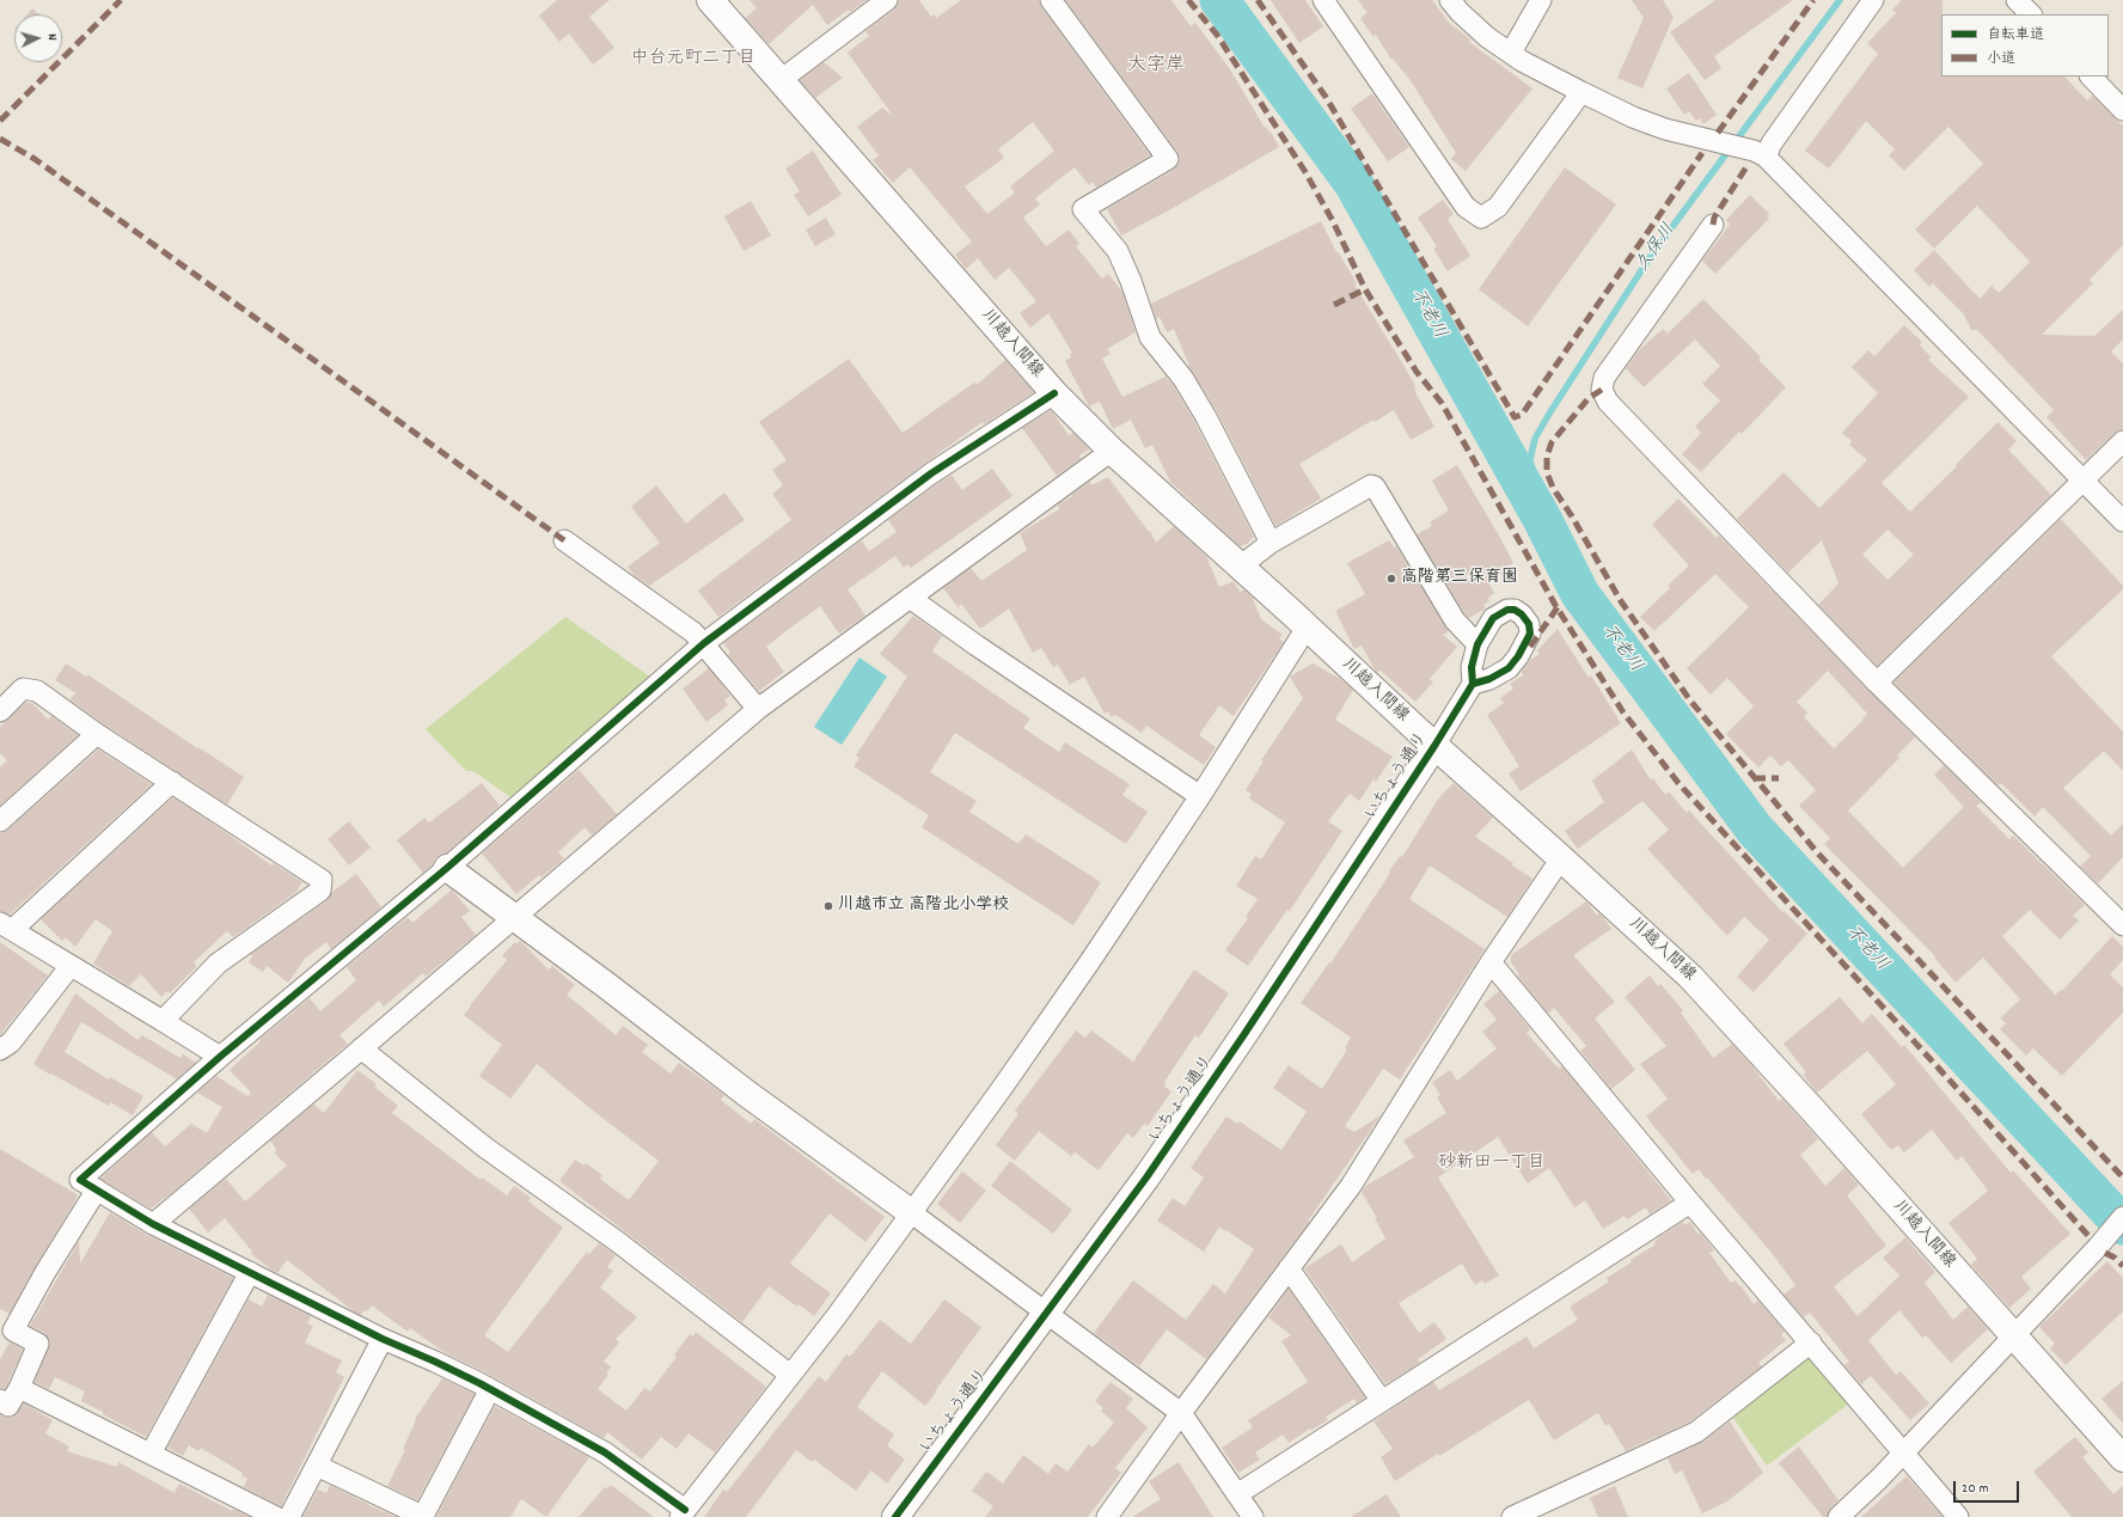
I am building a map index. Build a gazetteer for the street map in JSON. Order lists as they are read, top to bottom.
{
  "streets": {
    "main road": ["川越入間線", "いちょう通り"]
  },
  "crossings": [
    ["川越入間線", "いちょう通り"]
  ],
  "districts": ["中台元町二丁目", "大字岸", "砂新田一丁目"],
  "water": ["久保川", "不老川"],
  "places": ["高階第三保育園", "川越市立 高階北小学校"],
  "legend": ["自転車道", "小道"],
  "scale_bar": "20 m",
  "north": "right"
}
